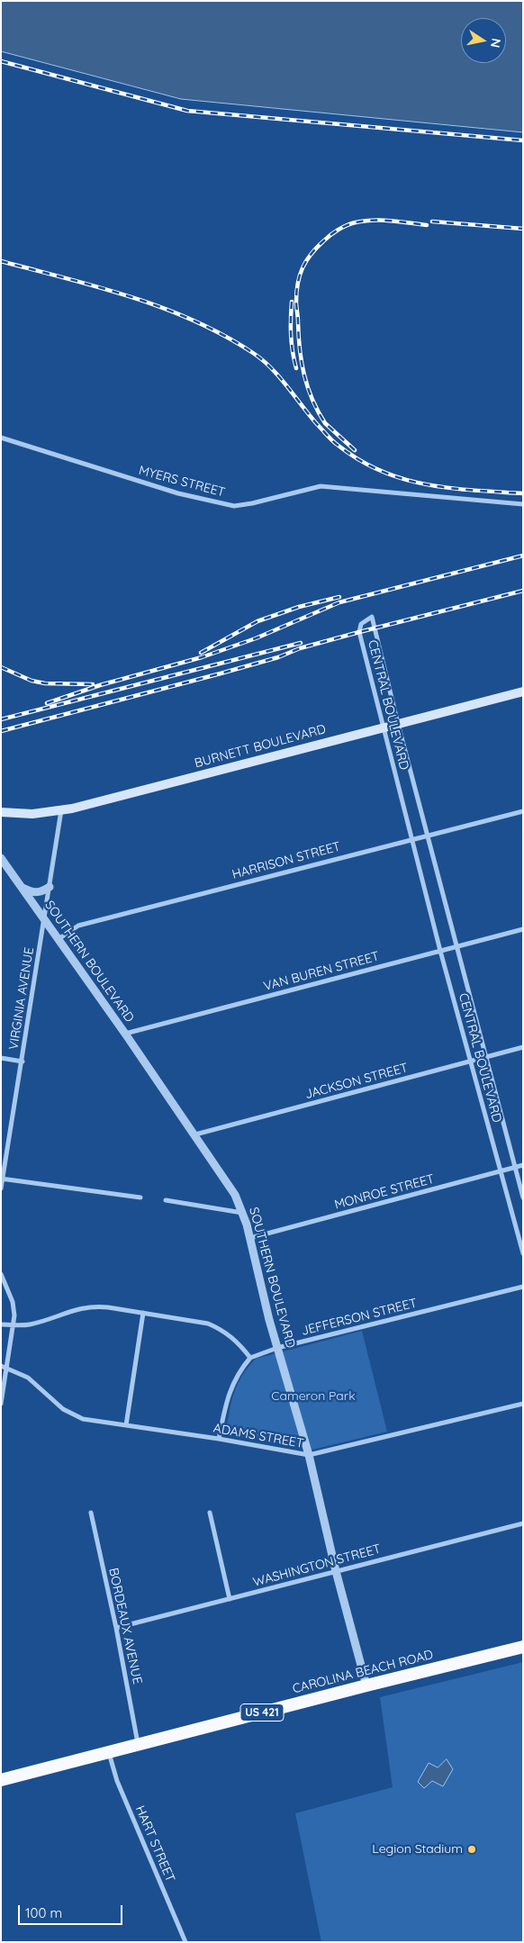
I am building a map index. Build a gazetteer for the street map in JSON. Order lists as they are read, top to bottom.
{
  "streets": {
    "highway": ["CAROLINA BEACH ROAD", "US 421"],
    "main road": ["BURNETT BOULEVARD"],
    "street": [
      "MYERS STREET",
      "CENTRAL BOULEVARD",
      "HARRISON STREET",
      "SOUTHERN BOULEVARD",
      "VAN BUREN STREET",
      "VIRGINIA AVENUE",
      "JACKSON STREET",
      "MONROE STREET",
      "JEFFERSON STREET",
      "ADAMS STREET",
      "WASHINGTON STREET",
      "BORDEAUX AVENUE",
      "HART STREET"
    ]
  },
  "crossings": [
    ["CENTRAL BOULEVARD", "BURNETT BOULEVARD"],
    ["CENTRAL BOULEVARD", "HARRISON STREET"],
    ["CENTRAL BOULEVARD", "VAN BUREN STREET"],
    ["CENTRAL BOULEVARD", "JACKSON STREET"],
    ["CENTRAL BOULEVARD", "MONROE STREET"],
    ["BURNETT BOULEVARD", "VIRGINIA AVENUE"],
    ["HARRISON STREET", "SOUTHERN BOULEVARD"],
    ["SOUTHERN BOULEVARD", "VAN BUREN STREET"],
    ["SOUTHERN BOULEVARD", "VIRGINIA AVENUE"],
    ["SOUTHERN BOULEVARD", "JACKSON STREET"],
    ["SOUTHERN BOULEVARD", "MONROE STREET"],
    ["SOUTHERN BOULEVARD", "JEFFERSON STREET"],
    ["SOUTHERN BOULEVARD", "ADAMS STREET"],
    ["SOUTHERN BOULEVARD", "WASHINGTON STREET"],
    ["SOUTHERN BOULEVARD", "CAROLINA BEACH ROAD"],
    ["WASHINGTON STREET", "BORDEAUX AVENUE"],
    ["BORDEAUX AVENUE", "CAROLINA BEACH ROAD"],
    ["CAROLINA BEACH ROAD", "HART STREET"]
  ],
  "parks": ["Cameron Park"],
  "places": ["Legion Stadium"],
  "scale_bar": "100 m",
  "north": "right"
}
